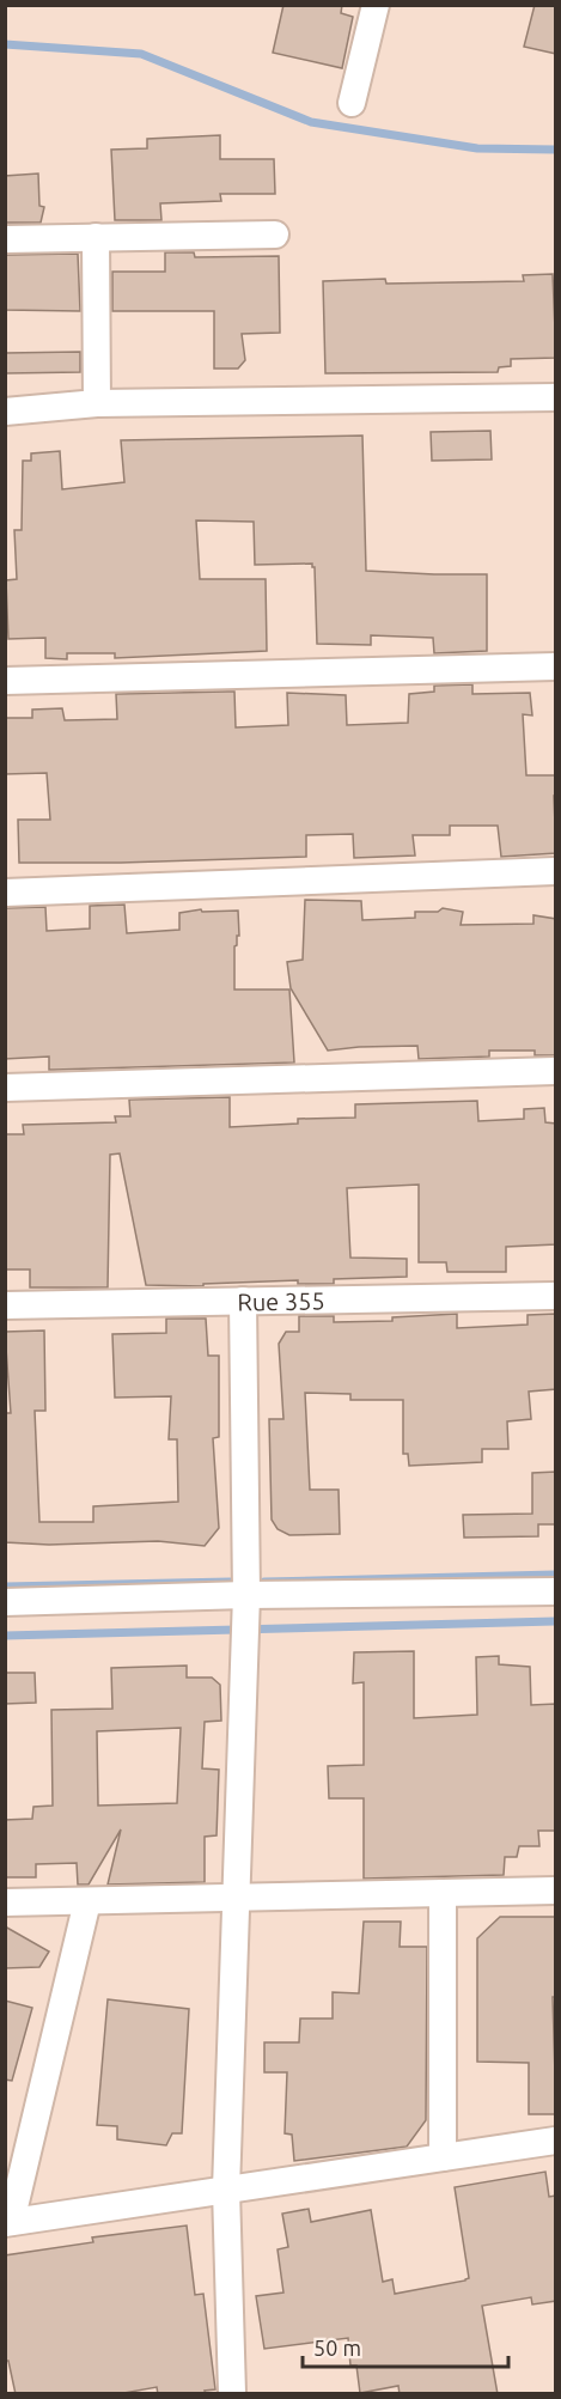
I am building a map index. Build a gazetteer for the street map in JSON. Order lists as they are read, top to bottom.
{
  "streets": {
    "street": ["Rue 355"]
  },
  "scale_bar": "50 m"
}
